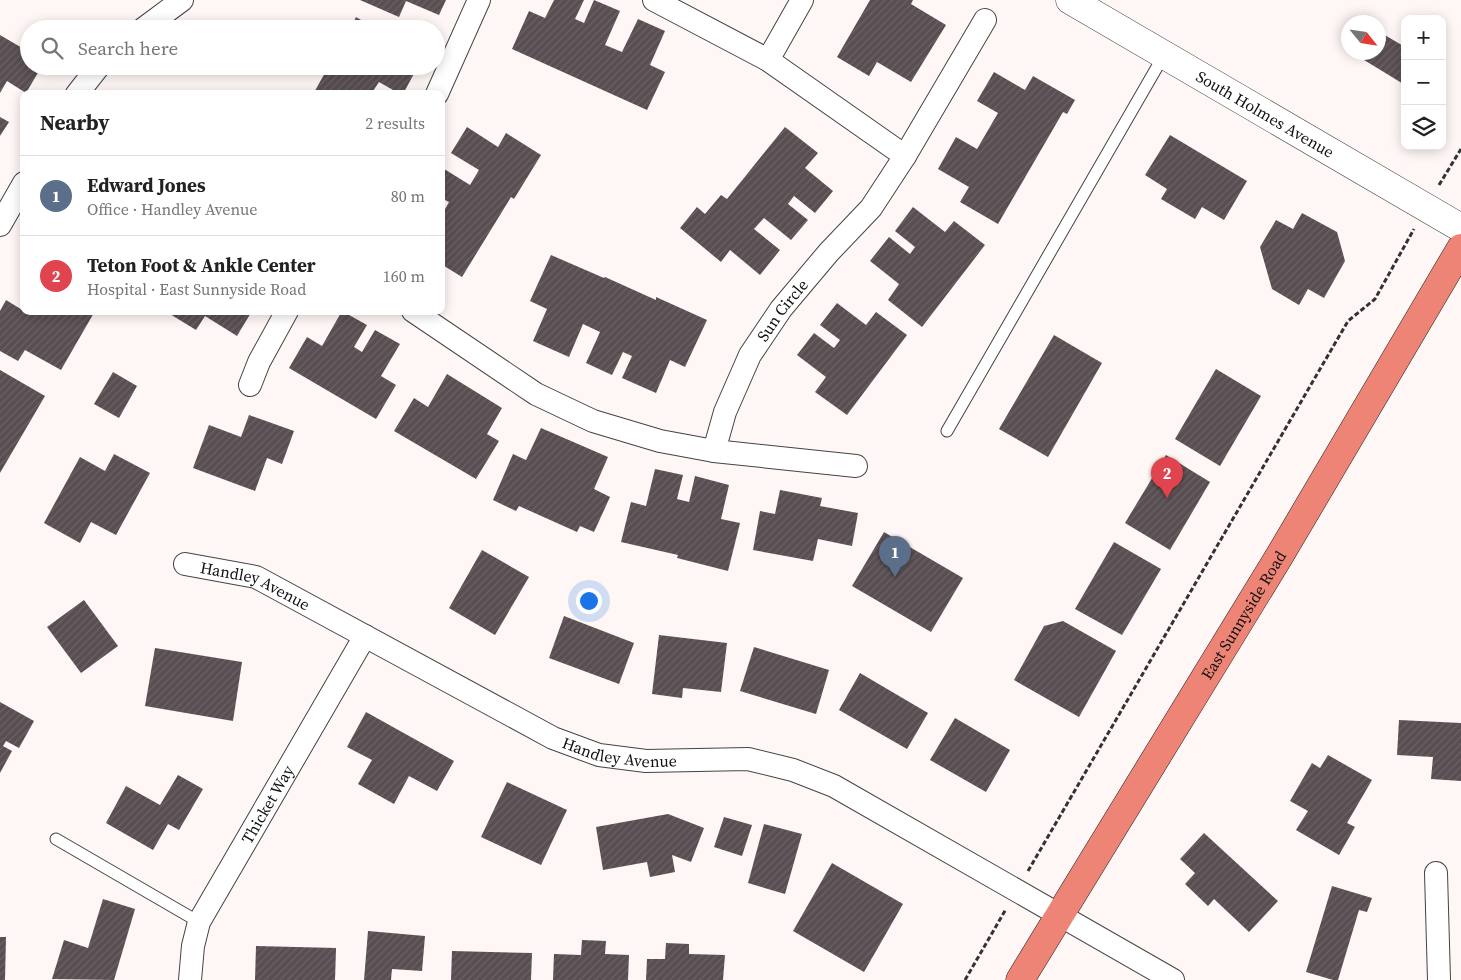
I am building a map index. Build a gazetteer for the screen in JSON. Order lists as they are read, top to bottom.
{
  "streets": {
    "main road": ["East Sunnyside Road"],
    "street": [
      "South Holmes Avenue",
      "Sun Circle",
      "Handley Avenue",
      "Thicket Way"
    ]
  },
  "crossings": [
    ["Handley Avenue", "East Sunnyside Road"],
    ["Handley Avenue", "Thicket Way"]
  ],
  "north": "bottom right",
  "page": {
    "map_buttons": ["+", "−"],
    "search": "Search here",
    "heading": ["Nearby", "2 results"],
    "list": [
      {
        "mark": "1",
        "name": "Edward Jones",
        "note": "Office · Handley Avenue",
        "value": "80 m"
      },
      {
        "mark": "2",
        "name": "Teton Foot & Ankle Center",
        "note": "Hospital · East Sunnyside Road",
        "value": "160 m"
      }
    ],
    "pins": ["2", "1"]
  }
}
